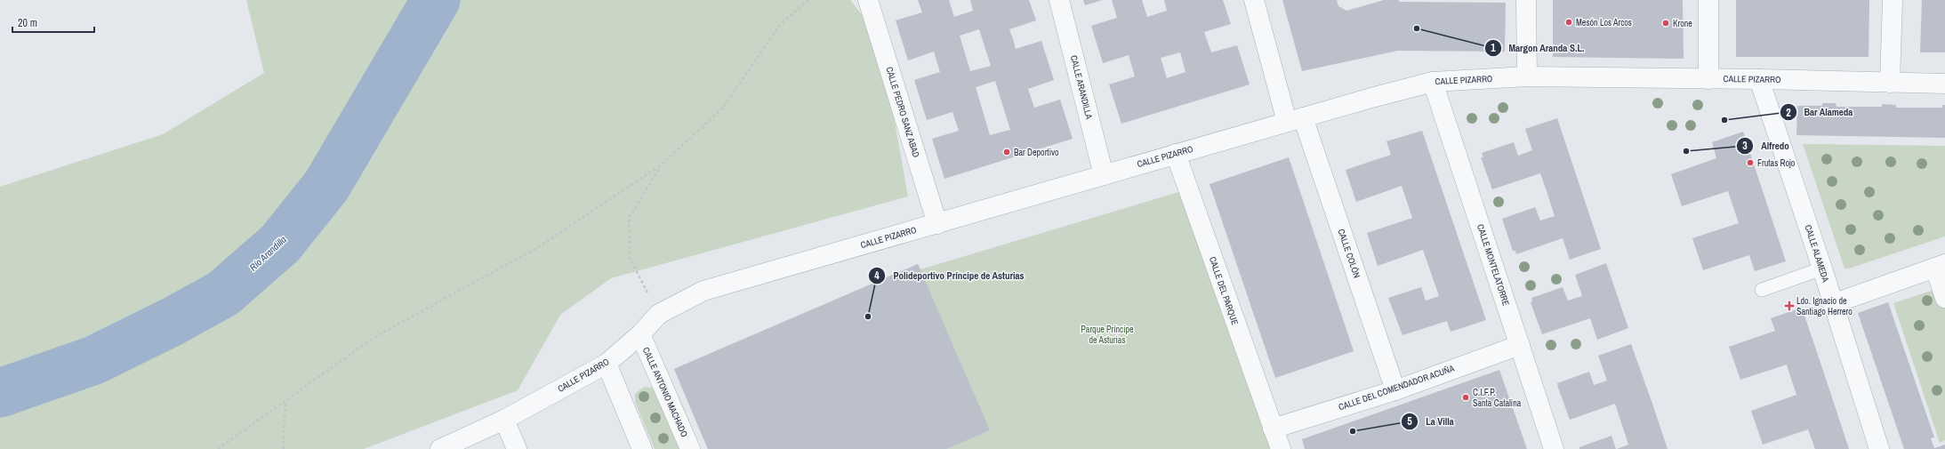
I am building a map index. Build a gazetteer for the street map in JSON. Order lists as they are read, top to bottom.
{
  "streets": {
    "street": [
      "CALLE PIZARRO",
      "CALLE ARANDILLA",
      "CALLE PEDRO SANZ ABAD",
      "CALLE COLÓN",
      "CALLE ALAMEDA",
      "CALLE MONTELATORRE",
      "CALLE DEL PARQUE",
      "CALLE DEL COMENDADOR ACUÑA",
      "CALLE ANTONIO MACHADO"
    ]
  },
  "crossings": [
    ["CALLE PIZARRO", "CALLE ARANDILLA"],
    ["CALLE PIZARRO", "CALLE PEDRO SANZ ABAD"],
    ["CALLE PIZARRO", "CALLE COLÓN"],
    ["CALLE PIZARRO", "CALLE ALAMEDA"],
    ["CALLE PIZARRO", "CALLE MONTELATORRE"],
    ["CALLE PIZARRO", "CALLE DEL PARQUE"],
    ["CALLE PIZARRO", "CALLE ANTONIO MACHADO"],
    ["CALLE COLÓN", "CALLE DEL COMENDADOR ACUÑA"],
    ["CALLE MONTELATORRE", "CALLE DEL COMENDADOR ACUÑA"],
    ["CALLE DEL PARQUE", "CALLE DEL COMENDADOR ACUÑA"]
  ],
  "water": ["Río Arandilla"],
  "parks": ["Parque Príncipe de Asturias"],
  "places": {
    "other": [
      "Mesón Los Arcos",
      "Krone",
      "Margon Aranda S.L.",
      "Bar Alameda",
      "Alfredo",
      "Bar Deportivo",
      "Frutas Rojo",
      "Polideportivo Príncipe de Asturias",
      "C.I.F.P. Santa Catalina",
      "La Villa"
    ],
    "health": ["Ldo. Ignacio de Santiago Herrero"]
  },
  "scale_bar": "20 m"
}
